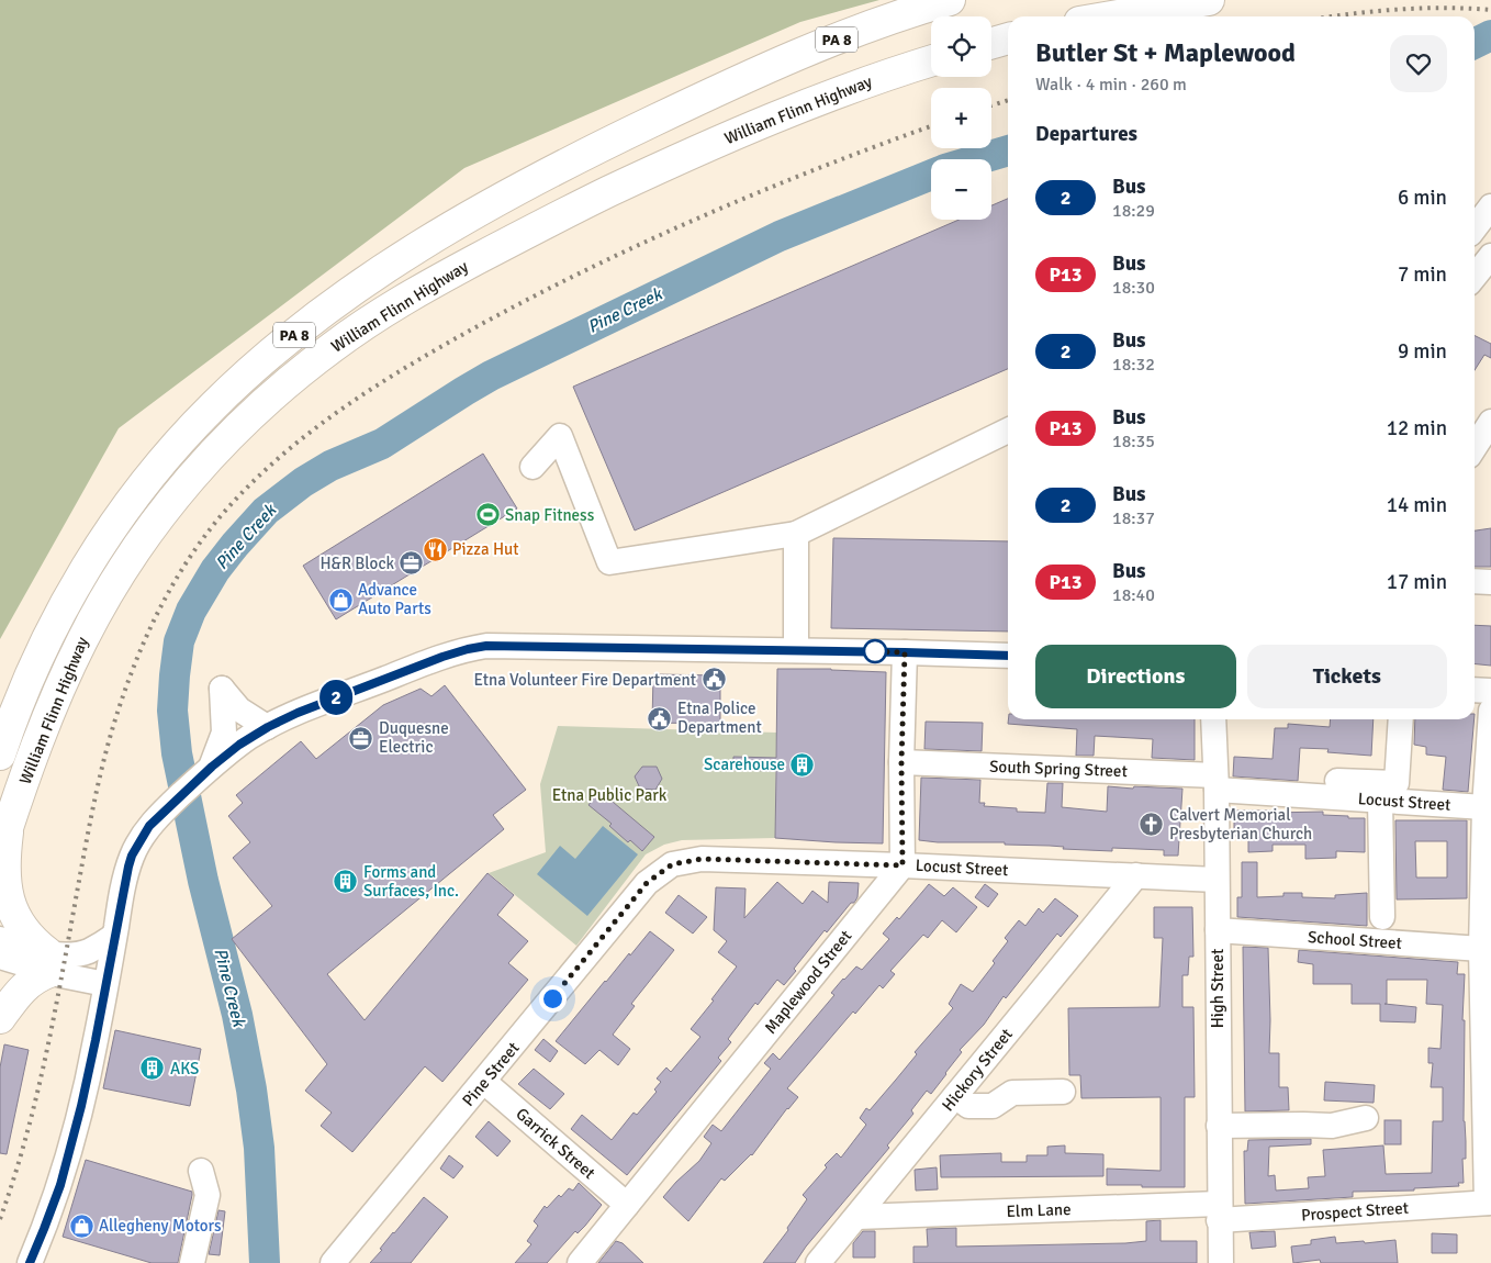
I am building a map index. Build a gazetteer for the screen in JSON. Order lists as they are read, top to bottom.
{
  "streets": {
    "highway": ["PA 8", "William Flinn Highway"],
    "street": [
      "South Spring Street",
      "Locust Street",
      "School Street",
      "Maplewood Street",
      "High Street",
      "Hickory Street",
      "Pine Street",
      "Garrick Street",
      "Elm Lane",
      "Prospect Street"
    ]
  },
  "crossings": [
    ["South Spring Street", "Locust Street"],
    ["South Spring Street", "High Street"],
    ["Locust Street", "Maplewood Street"],
    ["Locust Street", "High Street"],
    ["Locust Street", "Hickory Street"],
    ["Locust Street", "Pine Street"],
    ["School Street", "High Street"],
    ["Maplewood Street", "Garrick Street"],
    ["High Street", "Elm Lane"],
    ["High Street", "Prospect Street"],
    ["Hickory Street", "Elm Lane"],
    ["Pine Street", "Garrick Street"],
    ["Elm Lane", "Prospect Street"]
  ],
  "water": ["Pine Creek"],
  "parks": ["Etna Public Park"],
  "places": {
    "sports": ["Snap Fitness"],
    "restaurant": ["Pizza Hut"],
    "office": ["H&R Block", "Duquesne Electric"],
    "shop": ["Advance Auto Parts", "Allegheny Motors"],
    "public building": ["Etna Volunteer Fire Department", "Etna Police Department"],
    "building": ["Scarehouse", "Forms and Surfaces, Inc.", "AKS"],
    "church": ["Calvert Memorial Presbyterian Church"]
  },
  "lines": ["bus line 2"],
  "page": {
    "on_map": "2",
    "map_buttons": ["+", "−"],
    "heading": [
      ["Butler St + Maplewood", "Walk · 4 min · 260 m"],
      "Departures"
    ],
    "list": [
      {
        "mark": "2",
        "name": "Bus",
        "note": "18:29",
        "value": "6 min"
      },
      {
        "mark": "P13",
        "name": "Bus",
        "note": "18:30",
        "value": "7 min"
      },
      {
        "mark": "2",
        "name": "Bus",
        "note": "18:32",
        "value": "9 min"
      },
      {
        "mark": "P13",
        "name": "Bus",
        "note": "18:35",
        "value": "12 min"
      },
      {
        "mark": "2",
        "name": "Bus",
        "note": "18:37",
        "value": "14 min"
      },
      {
        "mark": "P13",
        "name": "Bus",
        "note": "18:40",
        "value": "17 min"
      }
    ],
    "buttons": ["Directions", "Tickets"]
  }
}
